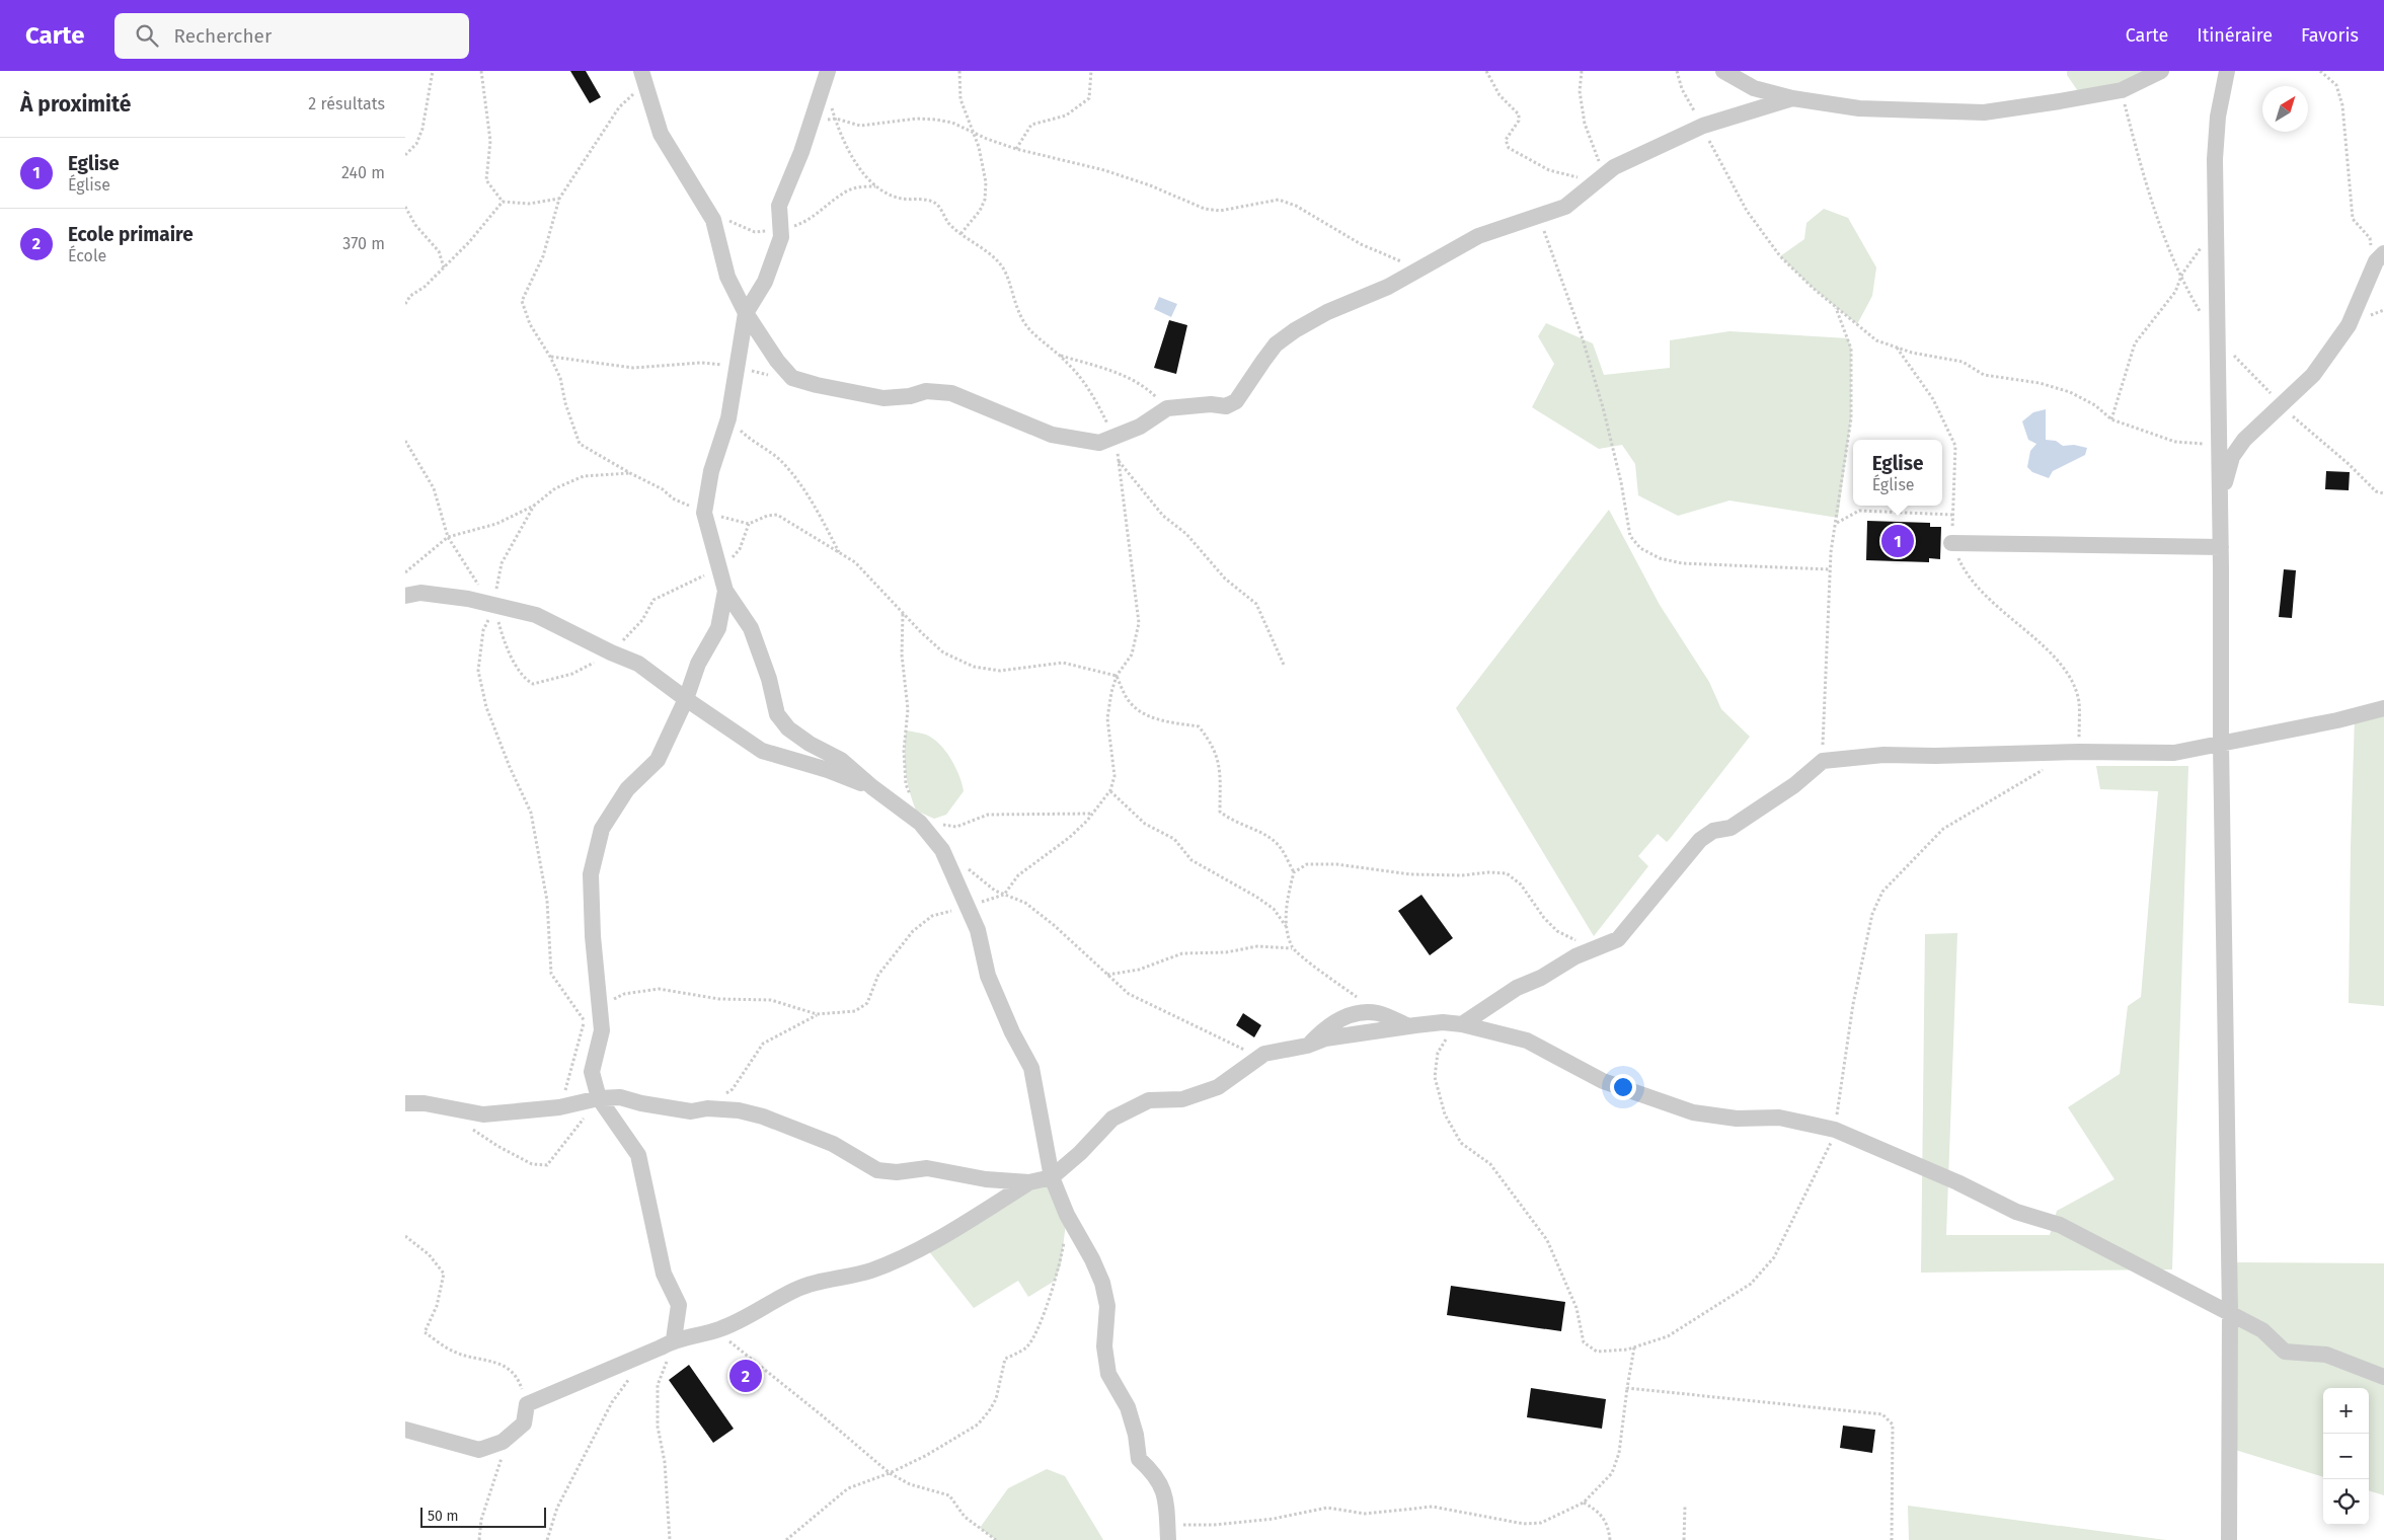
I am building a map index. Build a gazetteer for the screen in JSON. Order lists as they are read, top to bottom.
{
  "scale_bar": "50 m",
  "north": "top right",
  "page": {
    "header": "Carte",
    "search": "Rechercher",
    "nav": ["Carte", "Itinéraire", "Favoris"],
    "heading": ["À proximité", "2 résultats"],
    "list": [
      {
        "mark": "1",
        "name": "Eglise",
        "note": "Église",
        "value": "240 m"
      },
      {
        "mark": "2",
        "name": "Ecole primaire",
        "note": "École",
        "value": "370 m"
      }
    ],
    "popup": ["Eglise", "Église"],
    "pins": ["1", "2"],
    "map_buttons": ["+", "−"],
    "scale": "50 m"
  }
}
